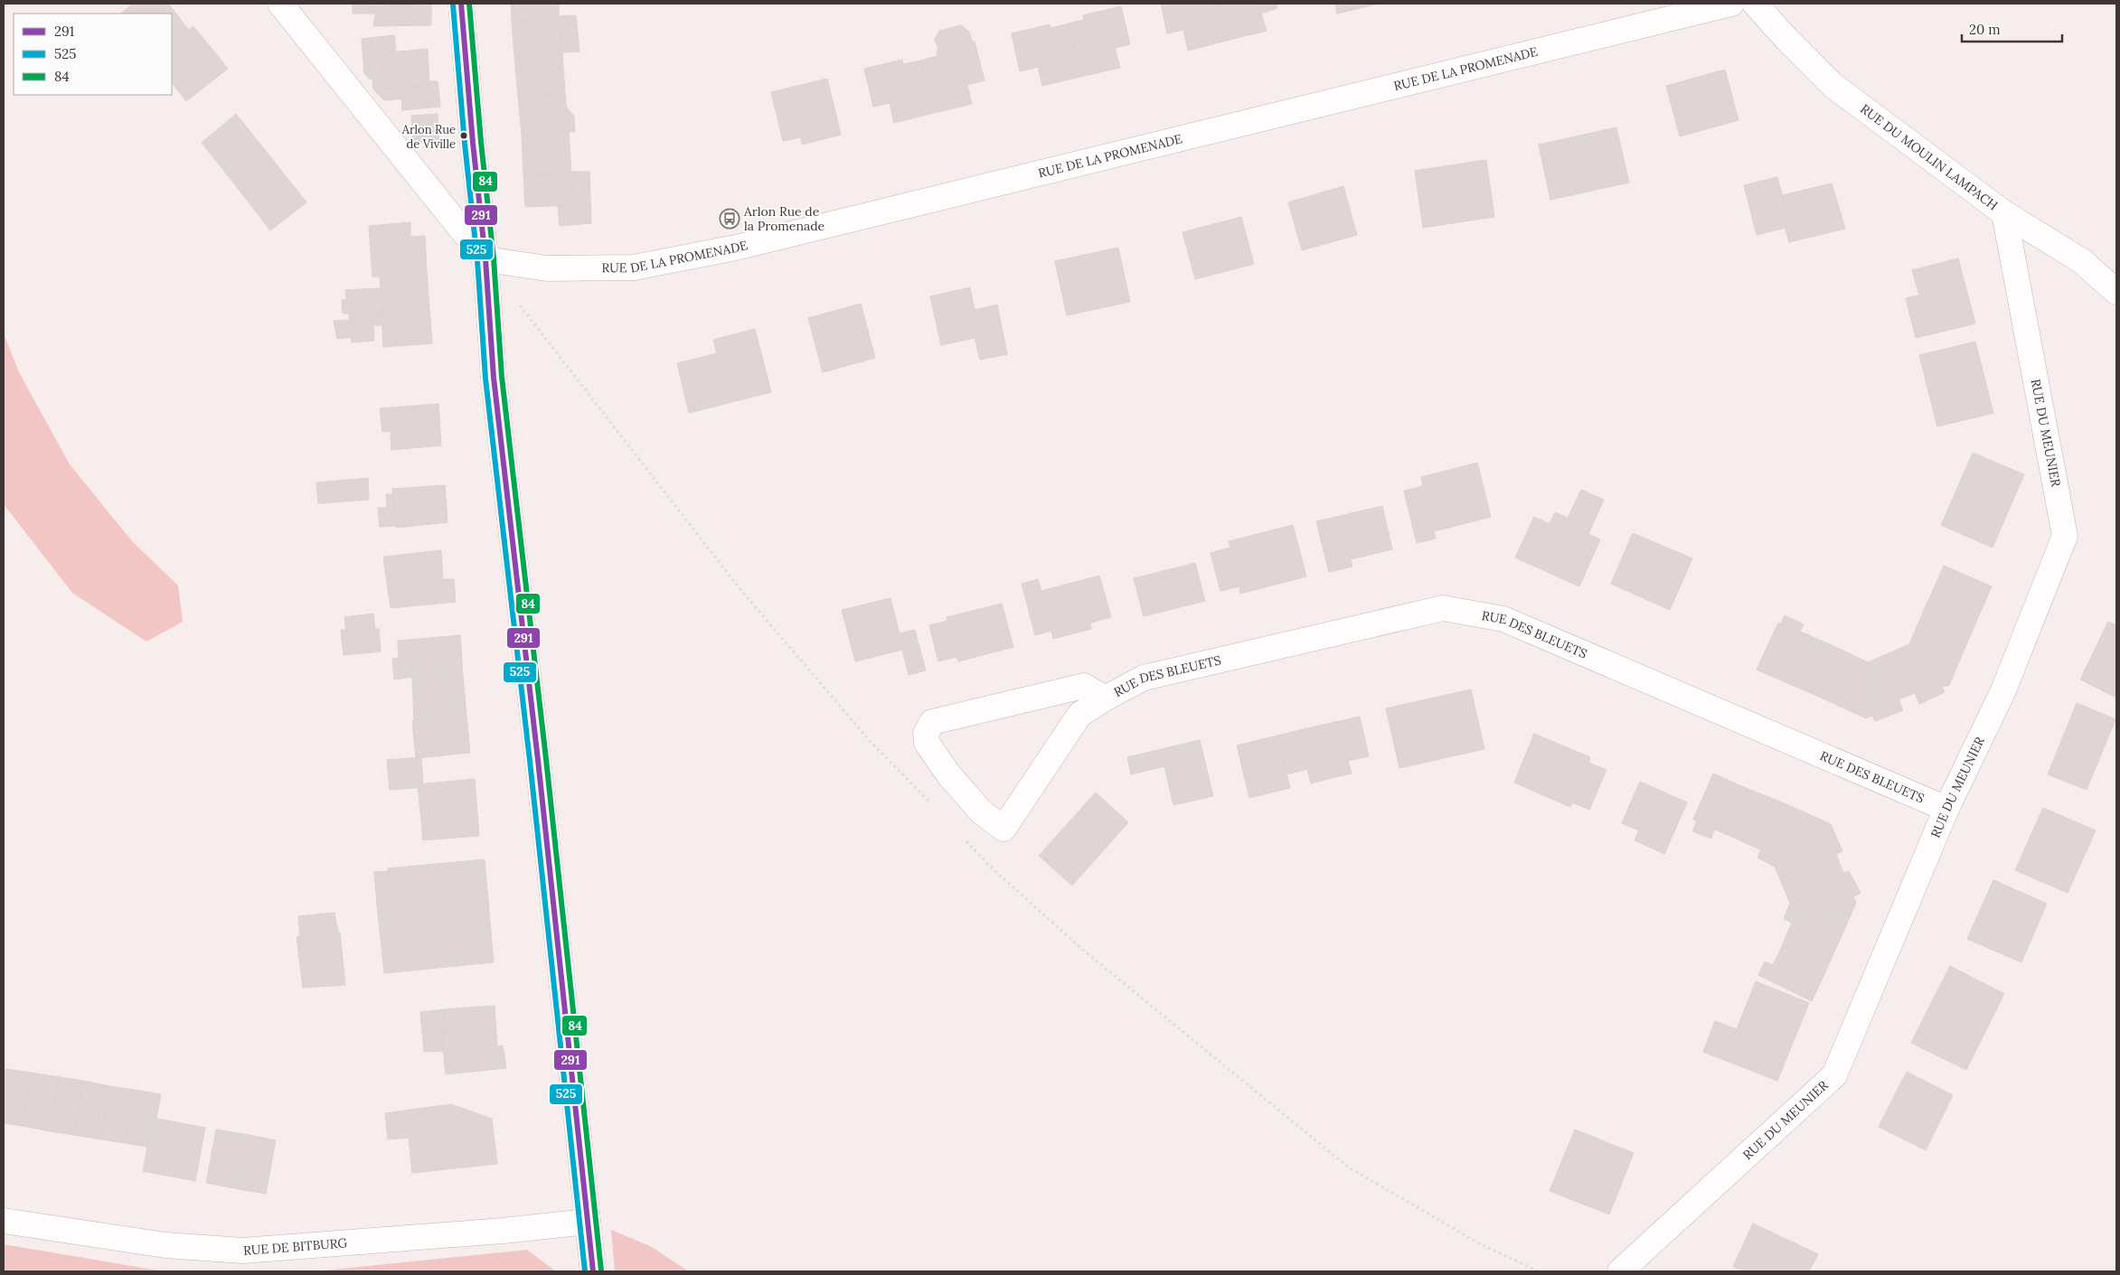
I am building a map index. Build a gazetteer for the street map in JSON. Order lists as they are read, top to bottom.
{
  "streets": {
    "street": [
      "RUE DE LA PROMENADE",
      "RUE DU MOULIN LAMPACH",
      "RUE DU MEUNIER",
      "RUE DES BLEUETS",
      "RUE DE BITBURG"
    ]
  },
  "crossings": [
    ["RUE DU MOULIN LAMPACH", "RUE DU MEUNIER"],
    ["RUE DU MEUNIER", "RUE DES BLEUETS"]
  ],
  "places": {
    "other": ["Arlon Rue de Viville"],
    "bus stop": ["Arlon Rue de la Promenade"]
  },
  "lines": ["transit line 291", "transit line 84", "transit line 525"],
  "legend": ["291", "525", "84"],
  "scale_bar": "20 m"
}
